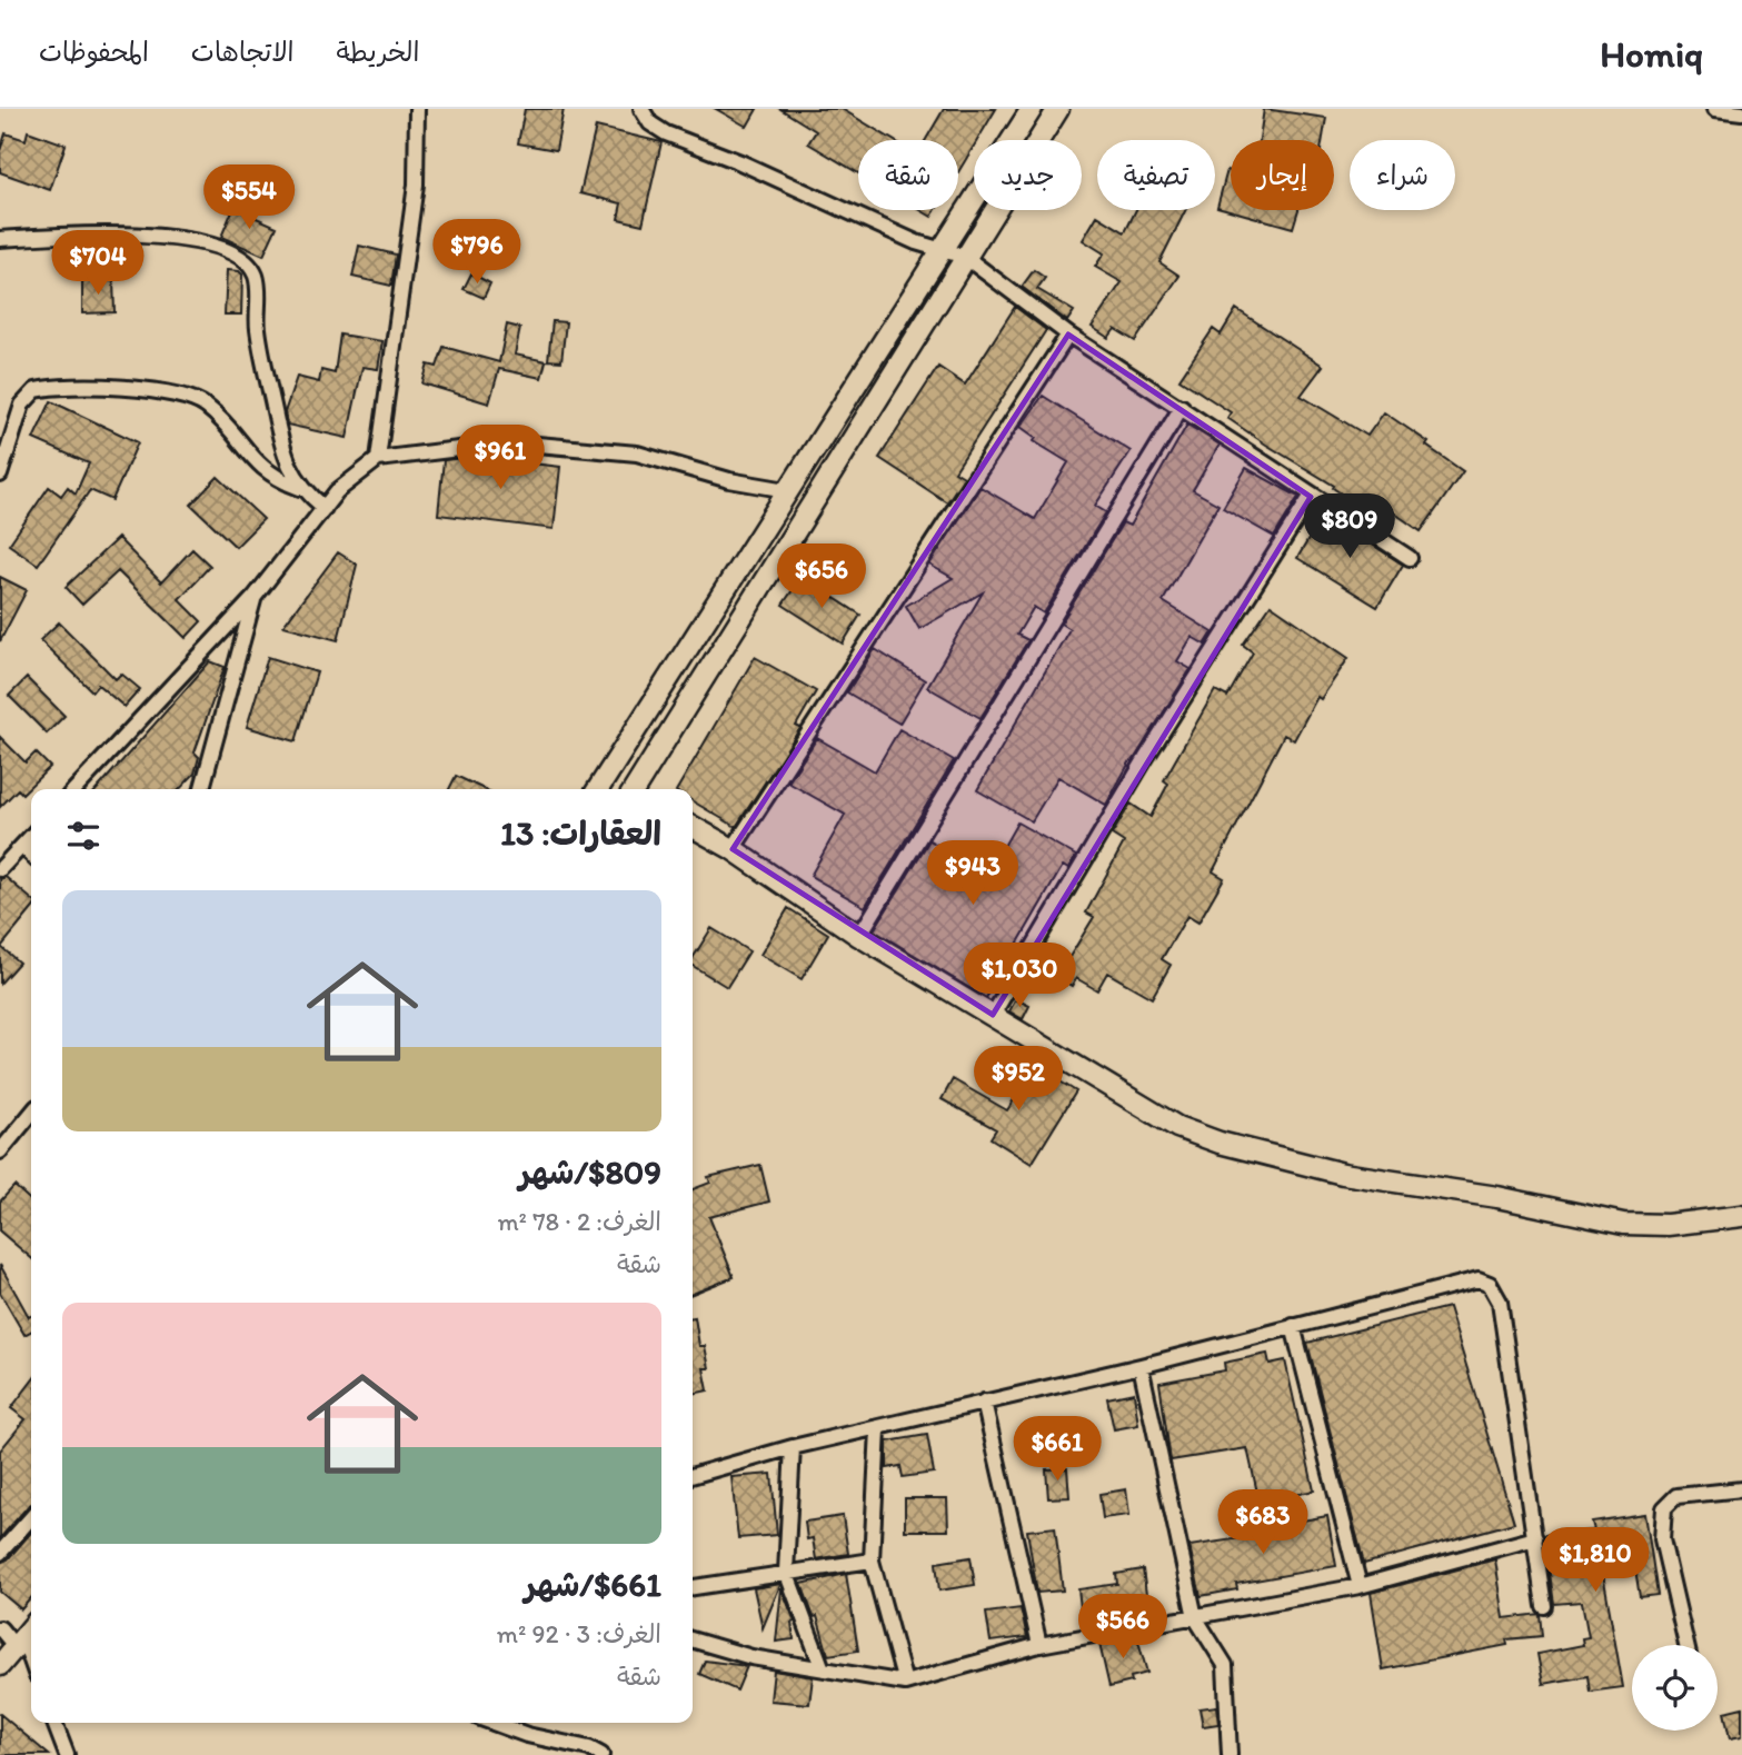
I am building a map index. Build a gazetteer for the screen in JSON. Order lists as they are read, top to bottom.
{
  "page": {
    "header": "Homiq",
    "nav": ["الخريطة", "الاتجاهات", "المحفوظات"],
    "chip": [
      "شراء",
      "إيجار",
      "تصفية",
      "جديد",
      "شقة"
    ],
    "price": [
      "$554",
      "$796",
      "$704",
      "$961",
      "$809",
      "$656",
      "$943",
      "$1,030",
      "$952",
      "$661",
      "$683",
      "$1,810",
      "$566"
    ],
    "heading": "العقارات: 13",
    "list": [
      {
        "name": "$809/شهر",
        "note": "الغرف: 2 · 78 m² · شقة"
      },
      {
        "name": "$661/شهر",
        "note": "الغرف: 3 · 92 m² · شقة"
      }
    ]
  }
}
